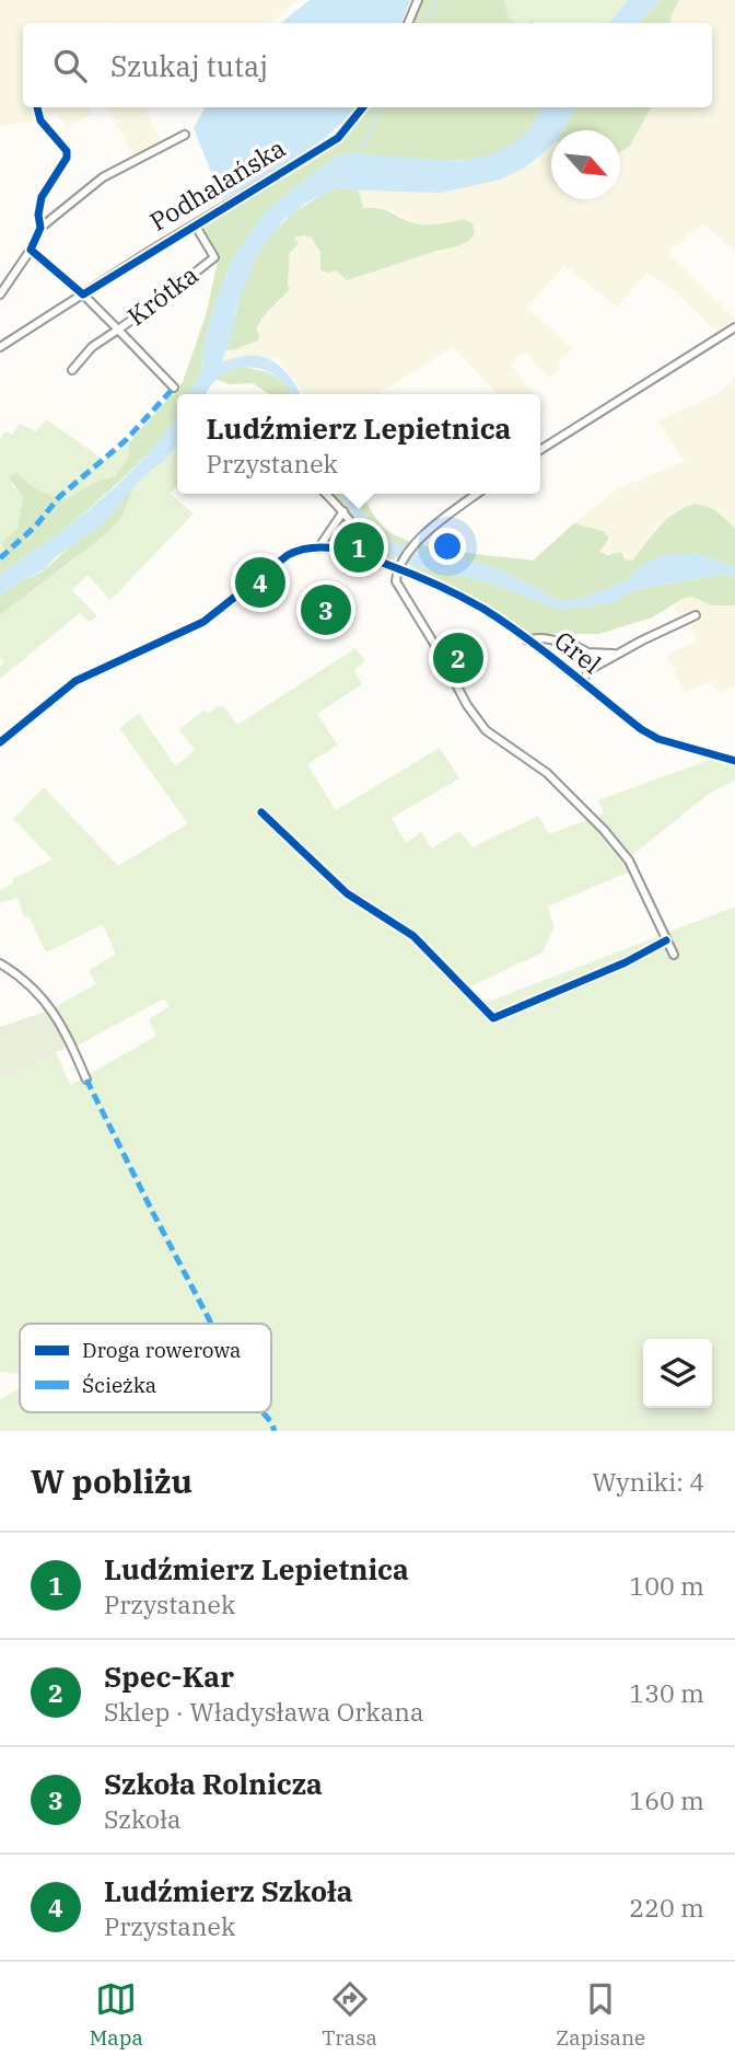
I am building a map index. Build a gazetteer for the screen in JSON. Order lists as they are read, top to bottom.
{
  "streets": {
    "street": ["Podhalańska", "Krótka", "Grel"]
  },
  "crossings": [
    ["Podhalańska", "Krótka"]
  ],
  "legend": ["Droga rowerowa", "Ścieżka"],
  "north": "bottom right",
  "page": {
    "search": "Szukaj tutaj",
    "popup": ["Ludźmierz Lepietnica", "Przystanek"],
    "pins": [
      "1",
      "4",
      "3",
      "2"
    ],
    "heading": ["W pobliżu", "Wyniki: 4"],
    "list": [
      {
        "mark": "1",
        "name": "Ludźmierz Lepietnica",
        "note": "Przystanek",
        "value": "100 m"
      },
      {
        "mark": "2",
        "name": "Spec-Kar",
        "note": "Sklep · Władysława Orkana",
        "value": "130 m"
      },
      {
        "mark": "3",
        "name": "Szkoła Rolnicza",
        "note": "Szkoła",
        "value": "160 m"
      },
      {
        "mark": "4",
        "name": "Ludźmierz Szkoła",
        "note": "Przystanek",
        "value": "220 m"
      }
    ],
    "nav": ["Mapa", "Trasa", "Zapisane"]
  }
}
